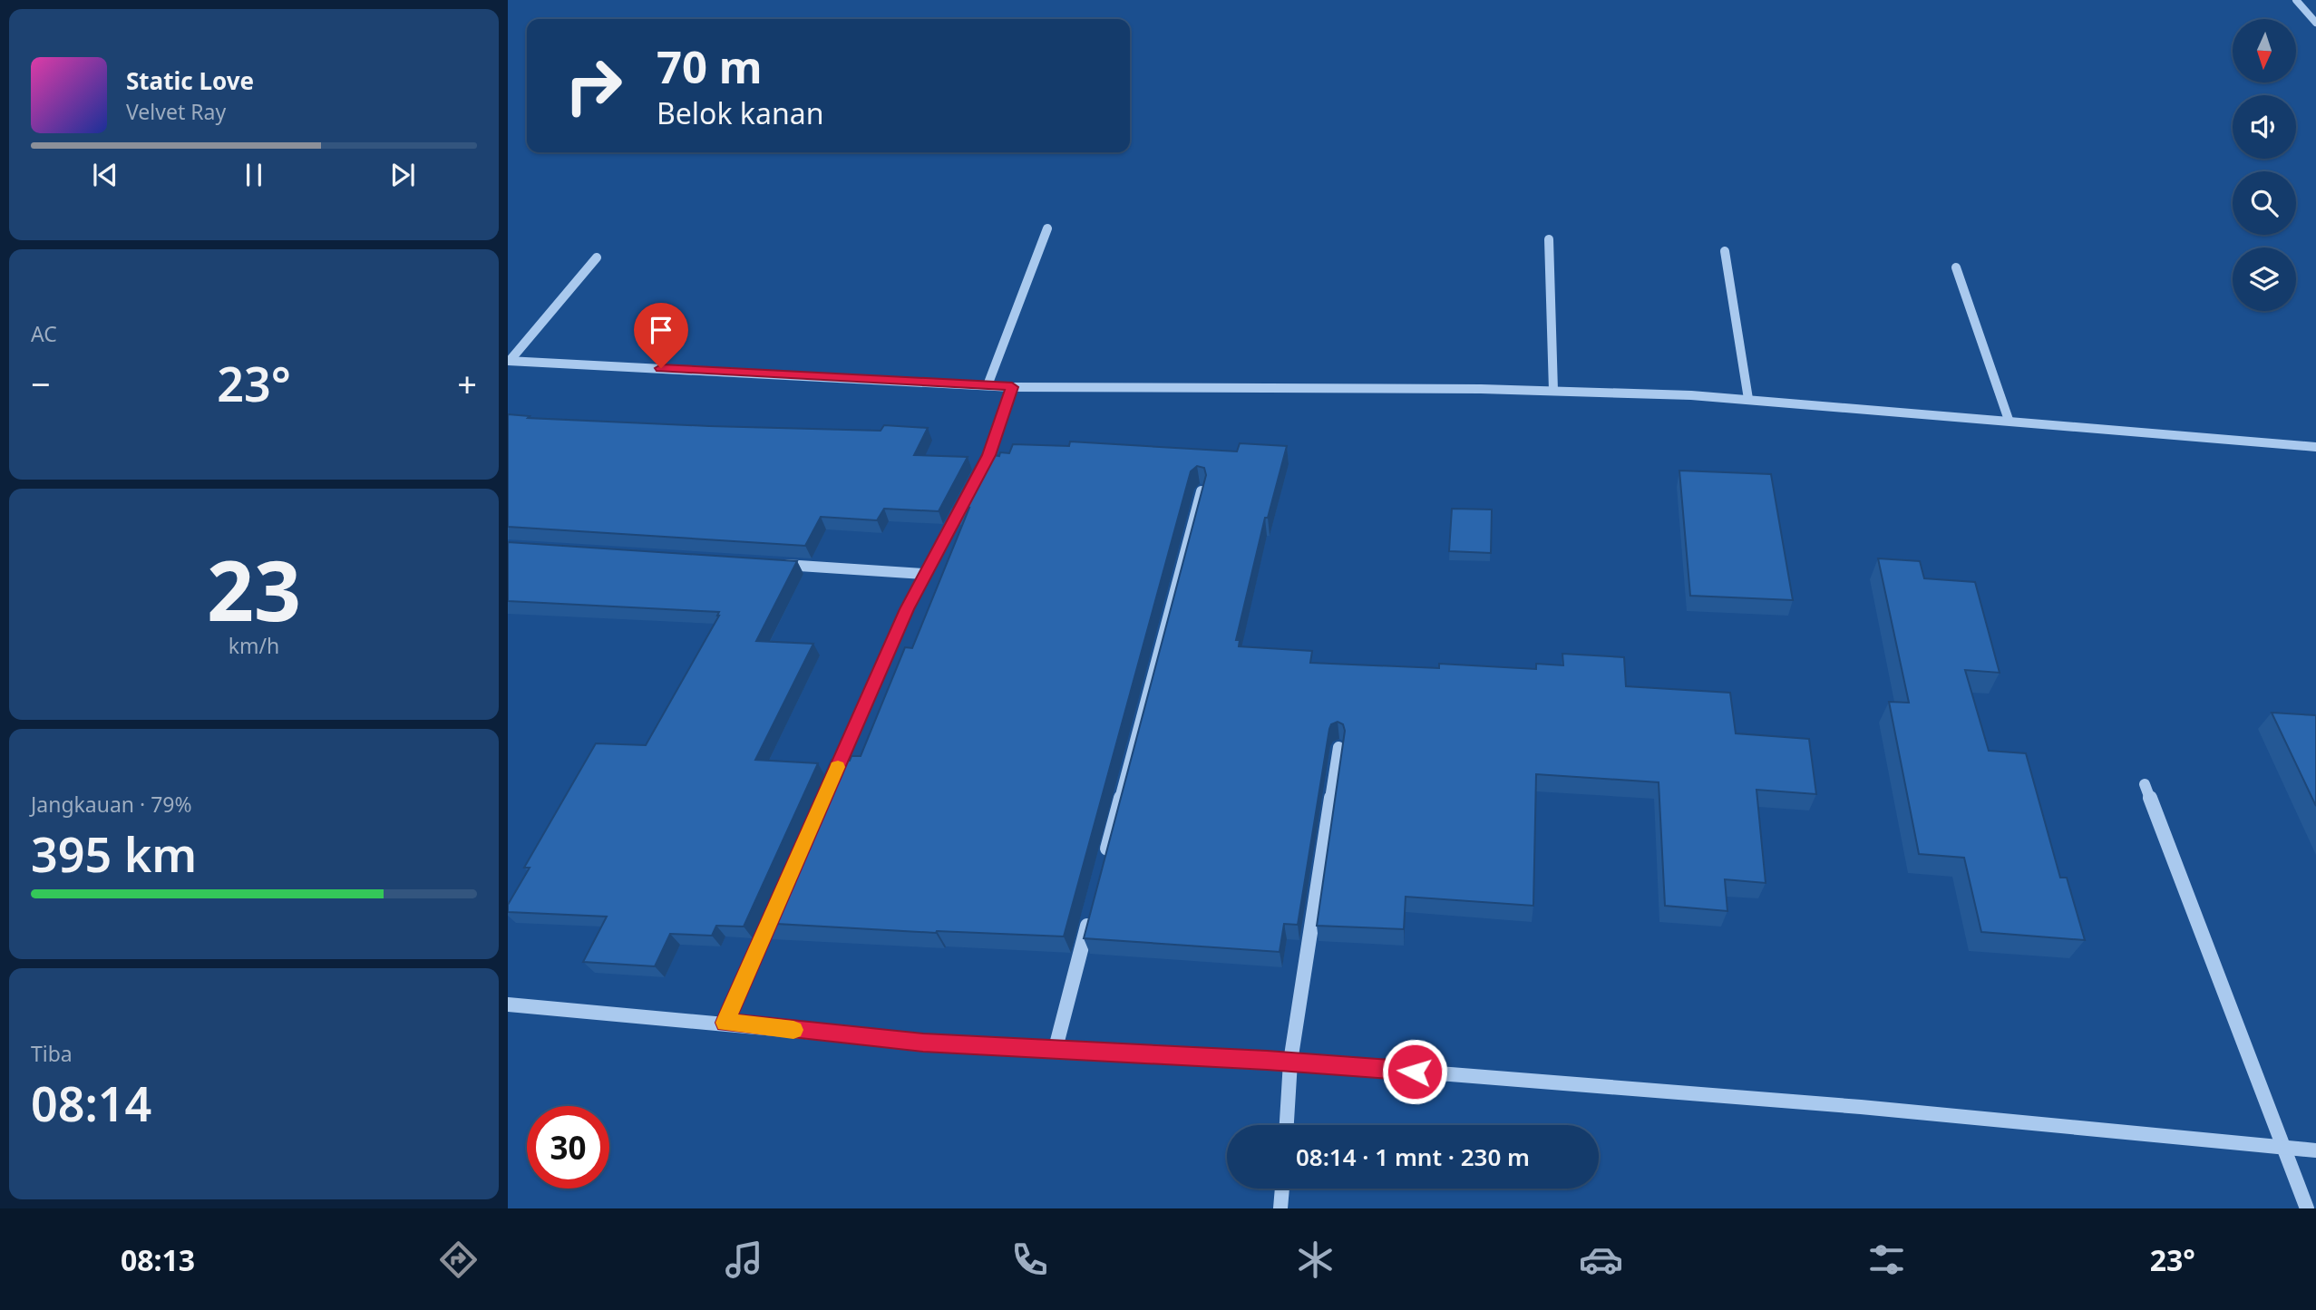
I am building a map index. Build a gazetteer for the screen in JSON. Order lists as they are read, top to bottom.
{
  "north": "bottom",
  "page": {
    "turn": ["70 m", "Belok kanan"],
    "song": ["Static Love", "Velvet Ray"],
    "tile": [
      "AC",
      ["23", "km/h"],
      ["Jangkauan · 79%", "395 km"],
      ["Tiba", "08:14"]
    ],
    "heat": ["−", "23°", "+"],
    "limit": "30",
    "trip": "08:14 · 1 mnt · 230 m",
    "tabs": ["08:13", "23°"]
  }
}
